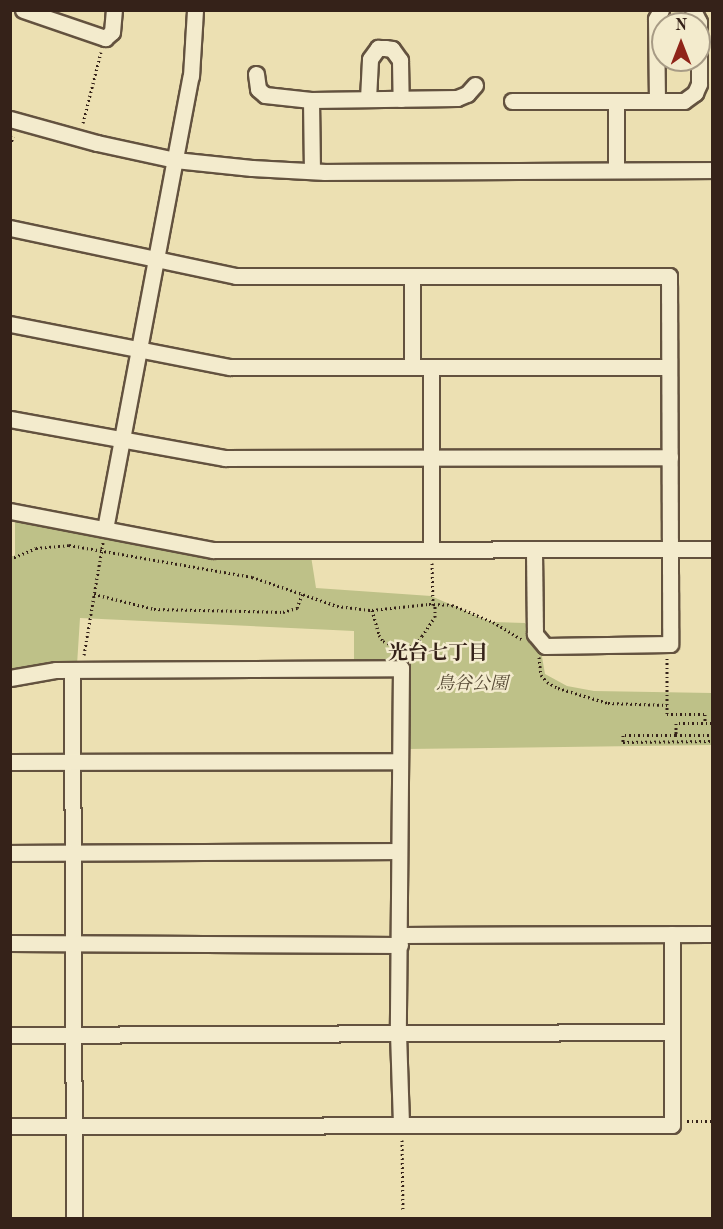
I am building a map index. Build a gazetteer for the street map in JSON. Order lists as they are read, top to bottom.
{
  "districts": ["光台七丁目"],
  "parks": ["鳥谷公園"],
  "north": "top"
}
